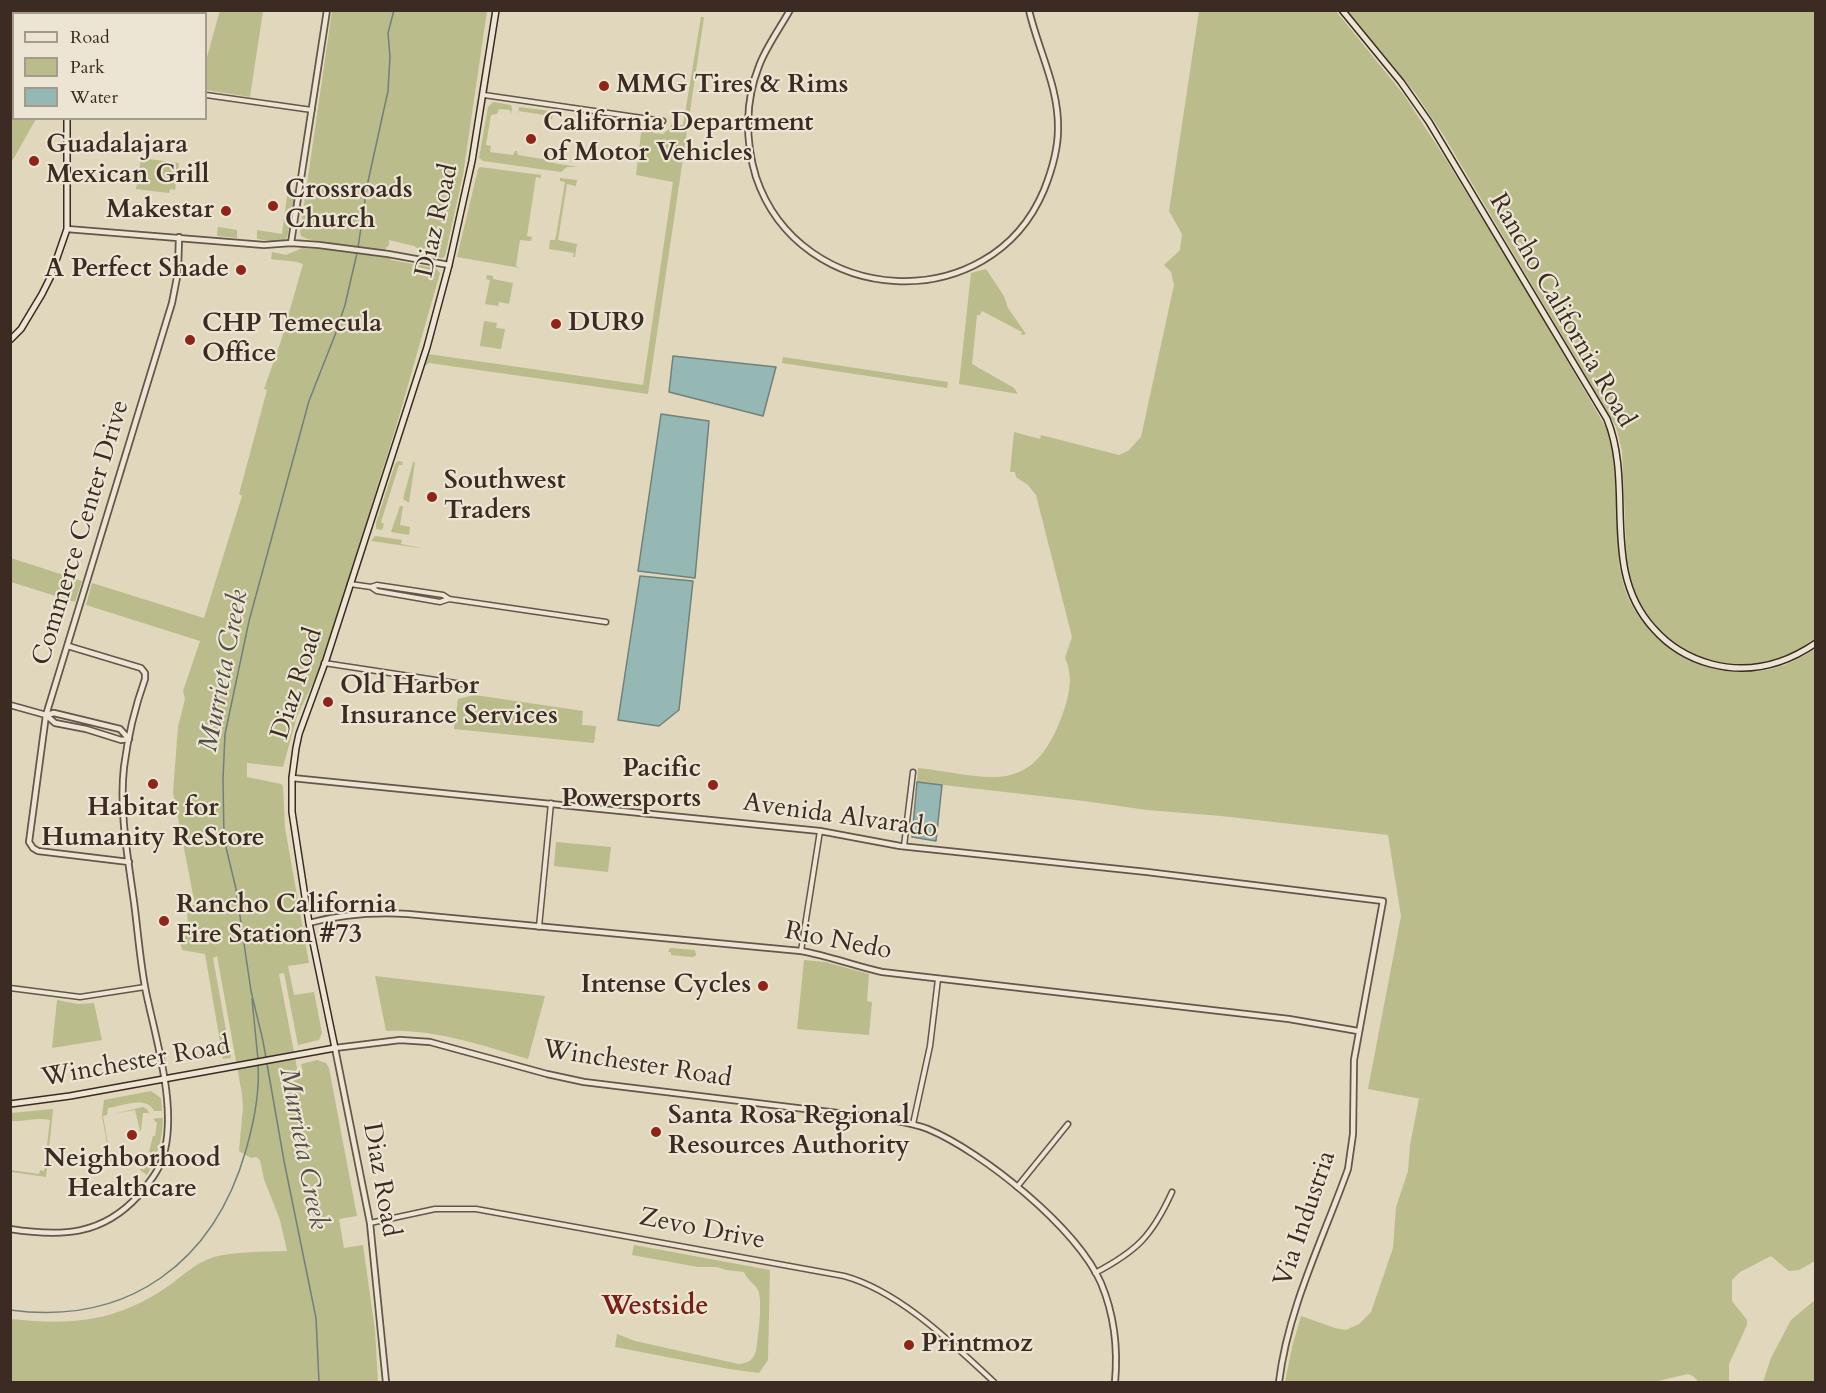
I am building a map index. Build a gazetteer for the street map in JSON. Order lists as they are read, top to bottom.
{
  "streets": {
    "main road": ["Diaz Road", "Rancho California Road", "Winchester Road"],
    "street": [
      "Commerce Center Drive",
      "Avenida Alvarado",
      "Rio Nedo",
      "Via Industria",
      "Zevo Drive"
    ]
  },
  "crossings": [
    ["Diaz Road", "Avenida Alvarado"],
    ["Diaz Road", "Rio Nedo"],
    ["Diaz Road", "Winchester Road"],
    ["Diaz Road", "Zevo Drive"],
    ["Avenida Alvarado", "Via Industria"],
    ["Rio Nedo", "Via Industria"]
  ],
  "districts": ["Westside"],
  "water": ["Murrieta Creek"],
  "places": [
    "MMG Tires & Rims",
    "California Department of Motor Vehicles",
    "Guadalajara Mexican Grill",
    "Crossroads Church",
    "Makestar",
    "A Perfect Shade",
    "DUR9",
    "CHP Temecula Office",
    "Southwest Traders",
    "Old Harbor Insurance Services",
    "Habitat for Humanity ReStore",
    "Pacific Powersports",
    "Rancho California Fire Station #73",
    "Intense Cycles",
    "Santa Rosa Regional Resources Authority",
    "Neighborhood Healthcare",
    "Printmoz"
  ],
  "legend": ["Road", "Park", "Water"]
}
